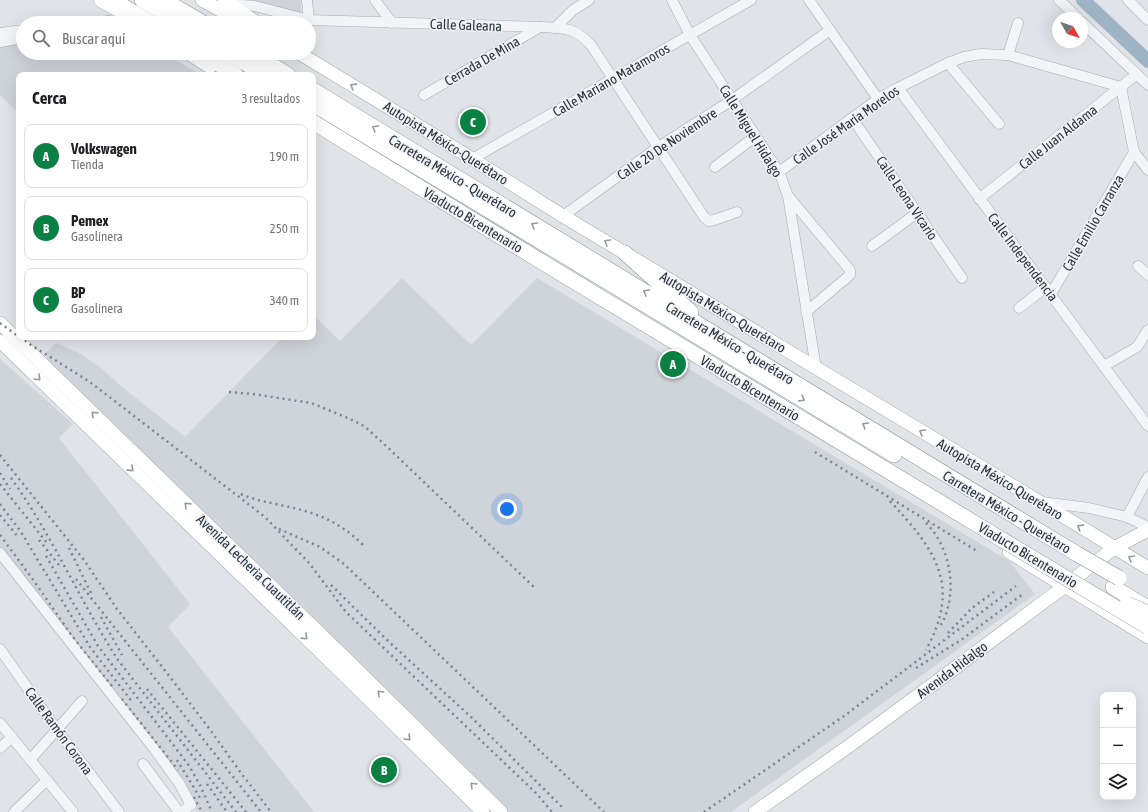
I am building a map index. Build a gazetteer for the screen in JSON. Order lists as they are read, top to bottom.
{
  "streets": {
    "highway": ["Carretera México - Querétaro", "Viaducto Bicentenario"],
    "main road": ["Autopista México-Querétaro", "Avenida Lecheria Cuautitlán", "Avenida Hidalgo"],
    "street": [
      "Calle Galeana",
      "Cerrada De Mina",
      "Calle Mariano Matamoros",
      "Calle José María Morelos",
      "Calle Miguel Hidalgo",
      "Calle Juan Aldama",
      "Calle 20 De Noviembre",
      "Calle Leona Vicario",
      "Calle Emilio Carranza",
      "Calle Independencia",
      "Calle Ramón Corona"
    ]
  },
  "crossings": [
    ["Calle Galeana", "Cerrada De Mina"],
    ["Calle Galeana", "Calle Mariano Matamoros"],
    ["Calle Galeana", "Calle 20 De Noviembre"],
    ["Calle Mariano Matamoros", "Calle Miguel Hidalgo"],
    ["Calle Mariano Matamoros", "Autopista México-Querétaro"],
    ["Calle José María Morelos", "Calle Miguel Hidalgo"],
    ["Calle José María Morelos", "Calle Juan Aldama"],
    ["Calle José María Morelos", "Calle Leona Vicario"],
    ["Calle José María Morelos", "Calle Independencia"],
    ["Calle Miguel Hidalgo", "Autopista México-Querétaro"],
    ["Calle Miguel Hidalgo", "Calle 20 De Noviembre"],
    ["Calle Juan Aldama", "Calle Independencia"],
    ["Autopista México-Querétaro", "Calle 20 De Noviembre"],
    ["Autopista México-Querétaro", "Avenida Hidalgo"],
    ["Calle Emilio Carranza", "Calle Independencia"]
  ],
  "north": "bottom right",
  "page": {
    "search": "Buscar aquí",
    "heading": ["Cerca", "3 resultados"],
    "pins": ["C", "A", "B"],
    "list": [
      {
        "mark": "A",
        "name": "Volkswagen",
        "note": "Tienda",
        "value": "190 m"
      },
      {
        "mark": "B",
        "name": "Pemex",
        "note": "Gasolinera",
        "value": "250 m"
      },
      {
        "mark": "C",
        "name": "BP",
        "note": "Gasolinera",
        "value": "340 m"
      }
    ],
    "map_buttons": ["+", "−"]
  }
}
